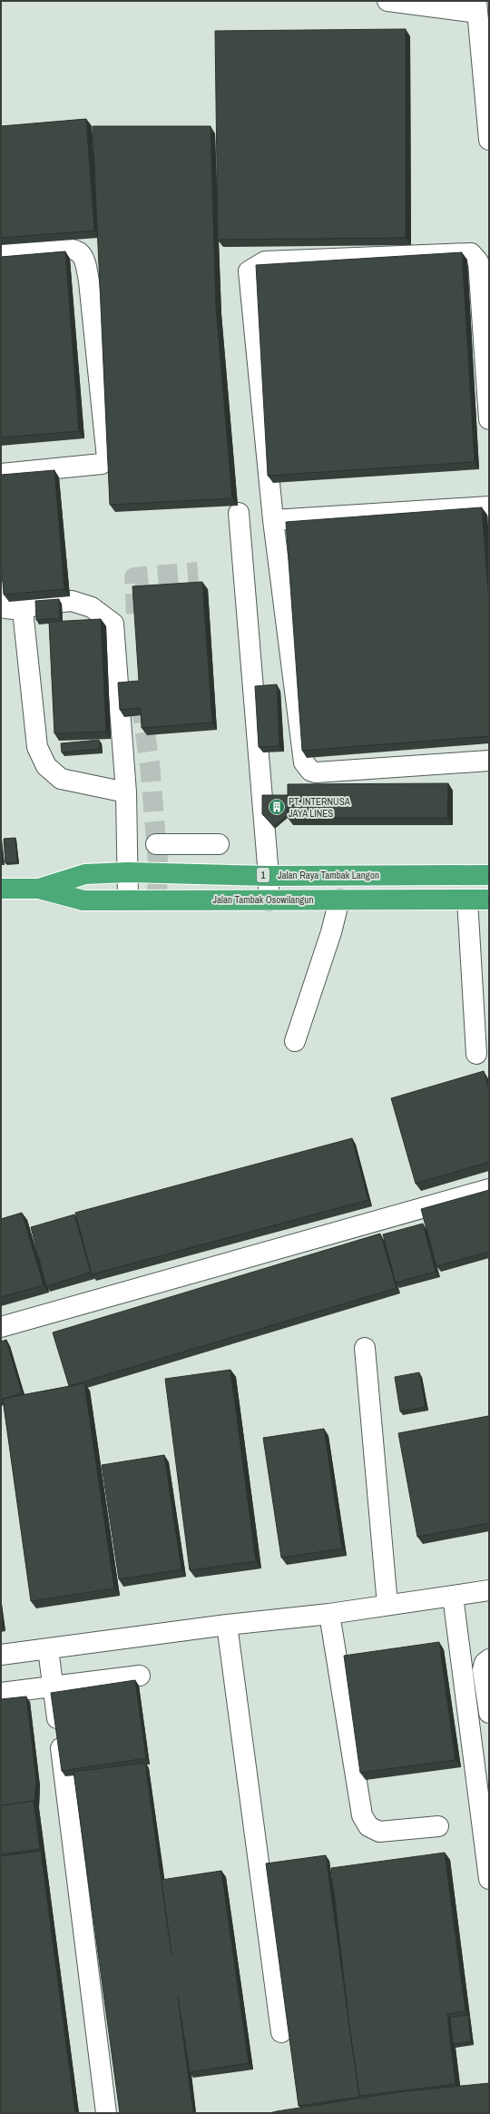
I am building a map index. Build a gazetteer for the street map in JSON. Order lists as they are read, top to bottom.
{
  "streets": {
    "highway": ["1", "Jalan Raya Tambak Langon", "Jalan Tambak Osowilangun"]
  },
  "crossings": [
    ["1", "Jalan Raya Tambak Langon"],
    ["1", "Jalan Tambak Osowilangun"],
    ["Jalan Raya Tambak Langon", "Jalan Tambak Osowilangun"]
  ],
  "places": {
    "building": ["PT. INTERNUSA JAYA LINES"]
  }
}
